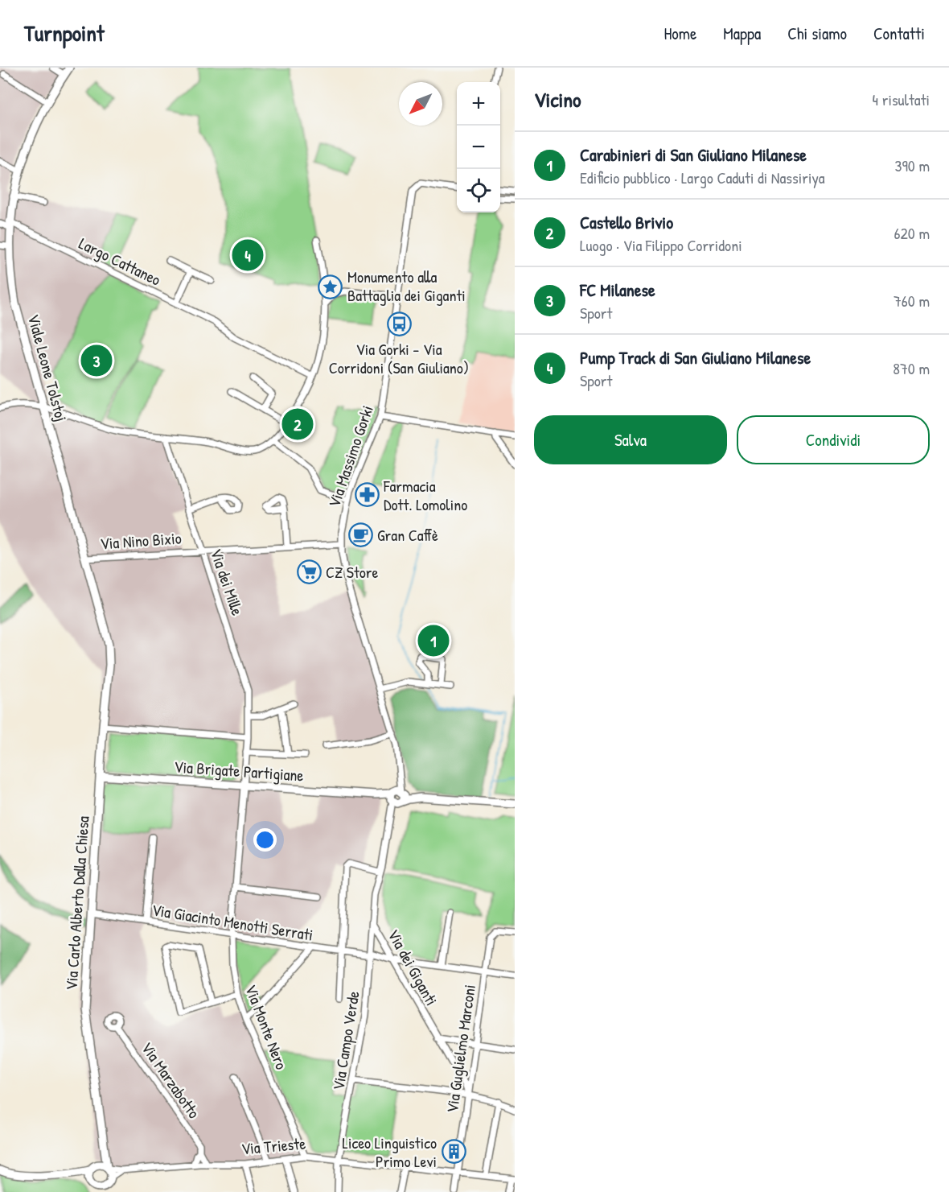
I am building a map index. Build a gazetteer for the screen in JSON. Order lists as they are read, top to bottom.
{
  "streets": {
    "street": [
      "Largo Cattaneo",
      "Viale Leone Tolstoj",
      "Via Massimo Gorki",
      "Via Nino Bixio",
      "Via dei Mille",
      "Via Brigate Partigiane",
      "Via Carlo Alberto Dalla Chiesa",
      "Via Giacinto Menotti Serrati",
      "Via dei Giganti",
      "Via Monte Nero",
      "Via Campo Verde",
      "Via Guglielmo Marconi",
      "Via Marzabotto",
      "Via Trieste"
    ]
  },
  "crossings": [
    ["Largo Cattaneo", "Viale Leone Tolstoj"],
    ["Viale Leone Tolstoj", "Via Nino Bixio"],
    ["Viale Leone Tolstoj", "Via Carlo Alberto Dalla Chiesa"],
    ["Via Massimo Gorki", "Via Nino Bixio"],
    ["Via Massimo Gorki", "Via Brigate Partigiane"],
    ["Via Massimo Gorki", "Via dei Giganti"],
    ["Via Nino Bixio", "Via dei Mille"],
    ["Via dei Mille", "Via Brigate Partigiane"],
    ["Via dei Mille", "Via Monte Nero"],
    ["Via Brigate Partigiane", "Via Carlo Alberto Dalla Chiesa"],
    ["Via Brigate Partigiane", "Via dei Giganti"],
    ["Via Brigate Partigiane", "Via Monte Nero"],
    ["Via Carlo Alberto Dalla Chiesa", "Via Giacinto Menotti Serrati"],
    ["Via Carlo Alberto Dalla Chiesa", "Via Trieste"],
    ["Via Giacinto Menotti Serrati", "Via dei Giganti"],
    ["Via Giacinto Menotti Serrati", "Via Monte Nero"],
    ["Via Giacinto Menotti Serrati", "Via Campo Verde"],
    ["Via Giacinto Menotti Serrati", "Via Guglielmo Marconi"],
    ["Via dei Giganti", "Via Campo Verde"],
    ["Via dei Giganti", "Via Guglielmo Marconi"],
    ["Via Monte Nero", "Via Trieste"],
    ["Via Campo Verde", "Via Trieste"],
    ["Via Guglielmo Marconi", "Via Trieste"],
    ["Via Marzabotto", "Via Trieste"]
  ],
  "places": {
    "place": ["Monumento alla Battaglia dei Giganti"],
    "bus stop": ["Via Gorki - Via Corridoni (San Giuliano)"],
    "pharmacy": ["Farmacia Dott. Lomolino"],
    "cafe": ["Gran Caffè"],
    "supermarket": ["CZ Store"],
    "building": ["Liceo Linguistico Primo Levi"]
  },
  "north": "bottom left",
  "page": {
    "header": "Turnpoint",
    "nav": [
      "Home",
      "Mappa",
      "Chi siamo",
      "Contatti"
    ],
    "heading": ["Vicino", "4 risultati"],
    "map_buttons": ["+", "−"],
    "list": [
      {
        "mark": "1",
        "name": "Carabinieri di San Giuliano Milanese",
        "note": "Edificio pubblico · Largo Caduti di Nassiriya",
        "value": "390 m"
      },
      {
        "mark": "2",
        "name": "Castello Brivio",
        "note": "Luogo · Via Filippo Corridoni",
        "value": "620 m"
      },
      {
        "mark": "3",
        "name": "FC Milanese",
        "note": "Sport",
        "value": "760 m"
      },
      {
        "mark": "4",
        "name": "Pump Track di San Giuliano Milanese",
        "note": "Sport",
        "value": "870 m"
      }
    ],
    "pins": [
      "4",
      "3",
      "2",
      "1"
    ],
    "buttons": ["Salva", "Condividi"]
  }
}
